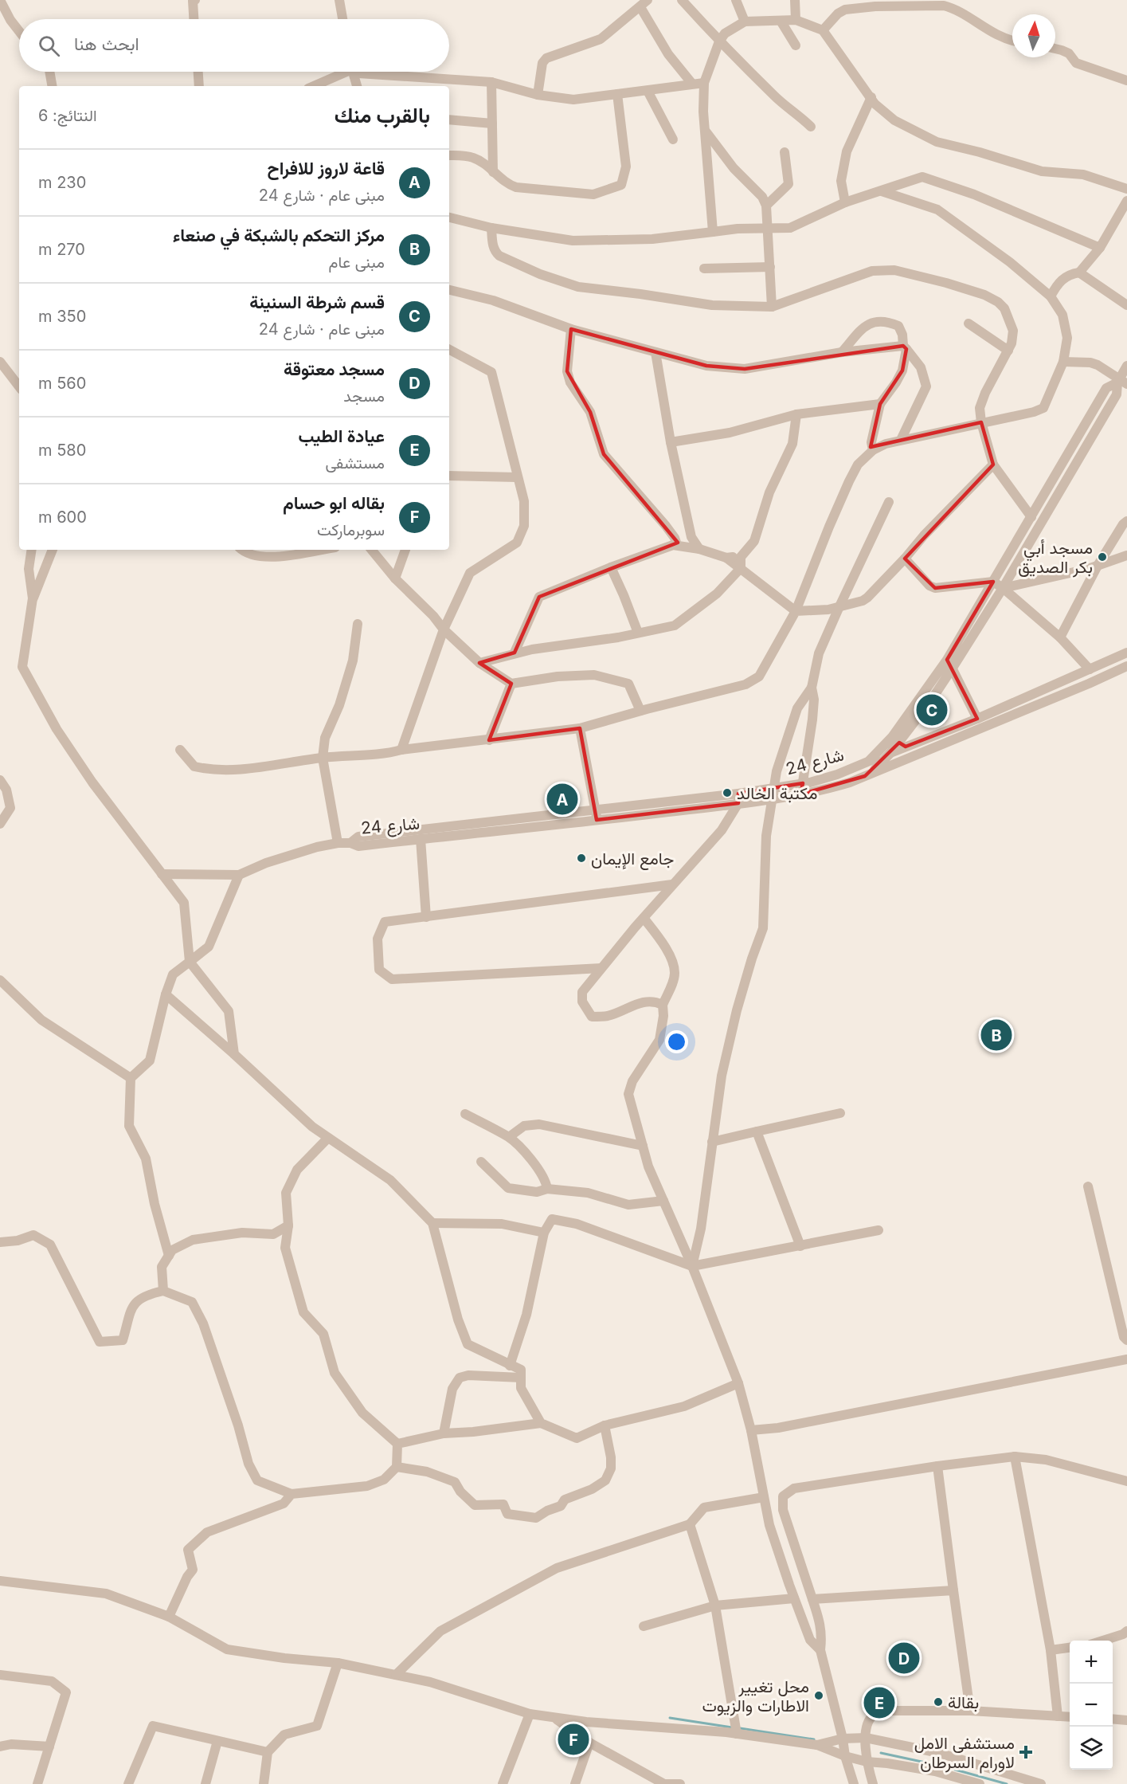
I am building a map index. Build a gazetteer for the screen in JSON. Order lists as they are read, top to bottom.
{
  "streets": {
    "street": ["شارع 24"]
  },
  "places": {
    "other": [
      "مسجد أبي بكر الصديق",
      "مكتبة الخالد",
      "جامع الإيمان",
      "محل تغيير الاطارات والزيوت",
      "بقالة"
    ],
    "health": ["مستشفى الامل لاورام السرطان"]
  },
  "north": "top",
  "page": {
    "search": "ابحث هنا",
    "heading": ["بالقرب منك", "النتائج: 6"],
    "list": [
      {
        "mark": "A",
        "name": "قاعة لاروز للافراح",
        "note": "مبنى عام · شارع 24",
        "value": "230 m"
      },
      {
        "mark": "B",
        "name": "مركز التحكم بالشبكة في صنعاء",
        "note": "مبنى عام",
        "value": "270 m"
      },
      {
        "mark": "C",
        "name": "قسم شرطة السنينة",
        "note": "مبنى عام · شارع 24",
        "value": "350 m"
      },
      {
        "mark": "D",
        "name": "مسجد معتوقة",
        "note": "مسجد",
        "value": "560 m"
      },
      {
        "mark": "E",
        "name": "عيادة الطيب",
        "note": "مستشفى",
        "value": "580 m"
      },
      {
        "mark": "F",
        "name": "بقاله ابو حسام",
        "note": "سوبرماركت",
        "value": "600 m"
      }
    ],
    "pins": [
      "C",
      "A",
      "B",
      "D",
      "E",
      "F"
    ],
    "map_buttons": ["+", "−"]
  }
}
